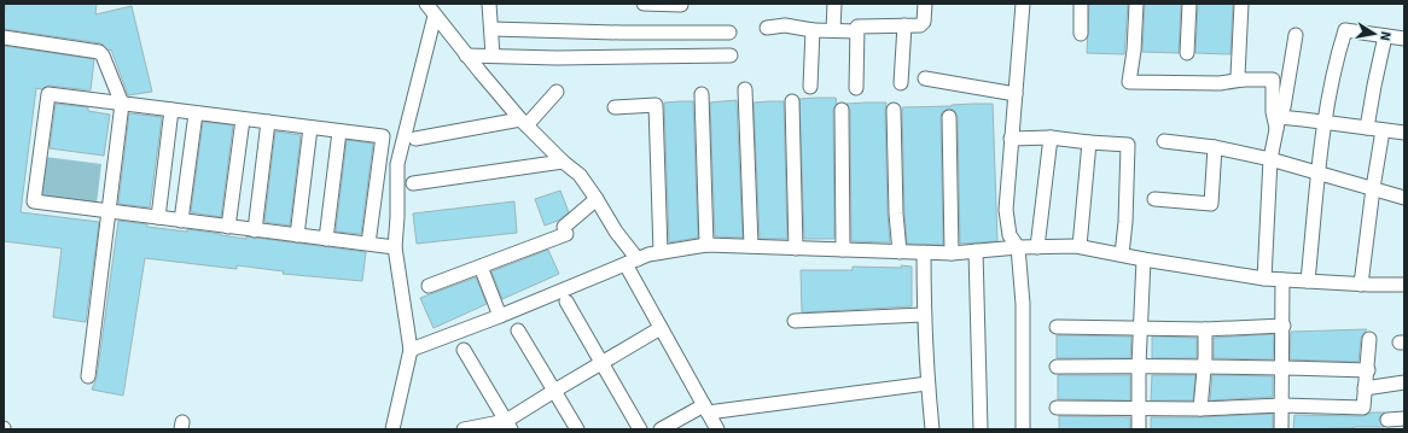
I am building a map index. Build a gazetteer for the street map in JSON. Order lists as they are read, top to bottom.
{
  "north": "right"
}
